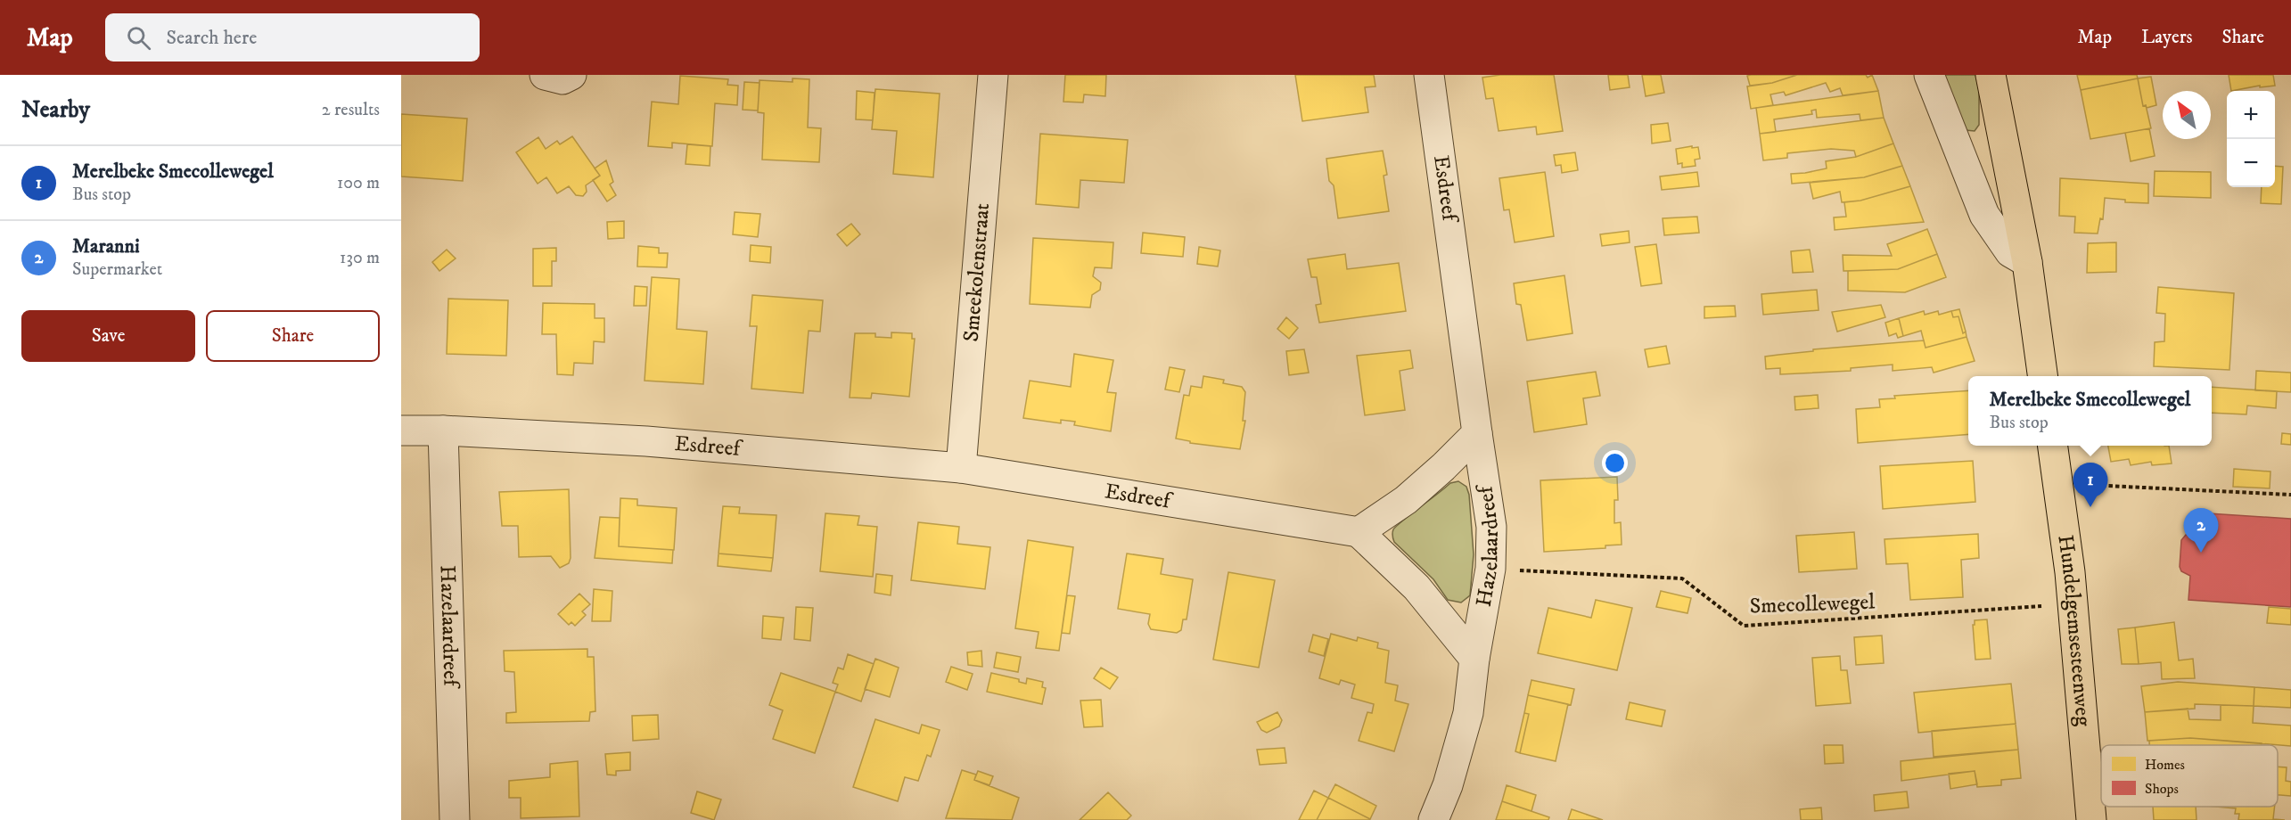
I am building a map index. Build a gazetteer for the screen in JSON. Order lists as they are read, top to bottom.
{
  "streets": {
    "main road": ["Hundelgemsesteenweg"],
    "street": ["Esdreef", "Smeekolenstraat", "Hazelaardreef"],
    "path": ["Smecollewegel"]
  },
  "crossings": [
    ["Esdreef", "Smeekolenstraat"],
    ["Esdreef", "Hazelaardreef"],
    ["Hazelaardreef", "Smecollewegel"],
    ["Smecollewegel", "Hundelgemsesteenweg"]
  ],
  "legend": ["Homes", "Shops"],
  "north": "top left",
  "page": {
    "header": "Map",
    "search": "Search here",
    "nav": ["Map", "Layers", "Share"],
    "heading": ["Nearby", "2 results"],
    "map_buttons": ["+", "−"],
    "list": [
      {
        "mark": "1",
        "name": "Merelbeke Smecollewegel",
        "note": "Bus stop",
        "value": "100 m"
      },
      {
        "mark": "2",
        "name": "Maranni",
        "note": "Supermarket",
        "value": "130 m"
      }
    ],
    "buttons": ["Save", "Share"],
    "popup": ["Merelbeke Smecollewegel", "Bus stop"],
    "pins": ["1", "2"]
  }
}
